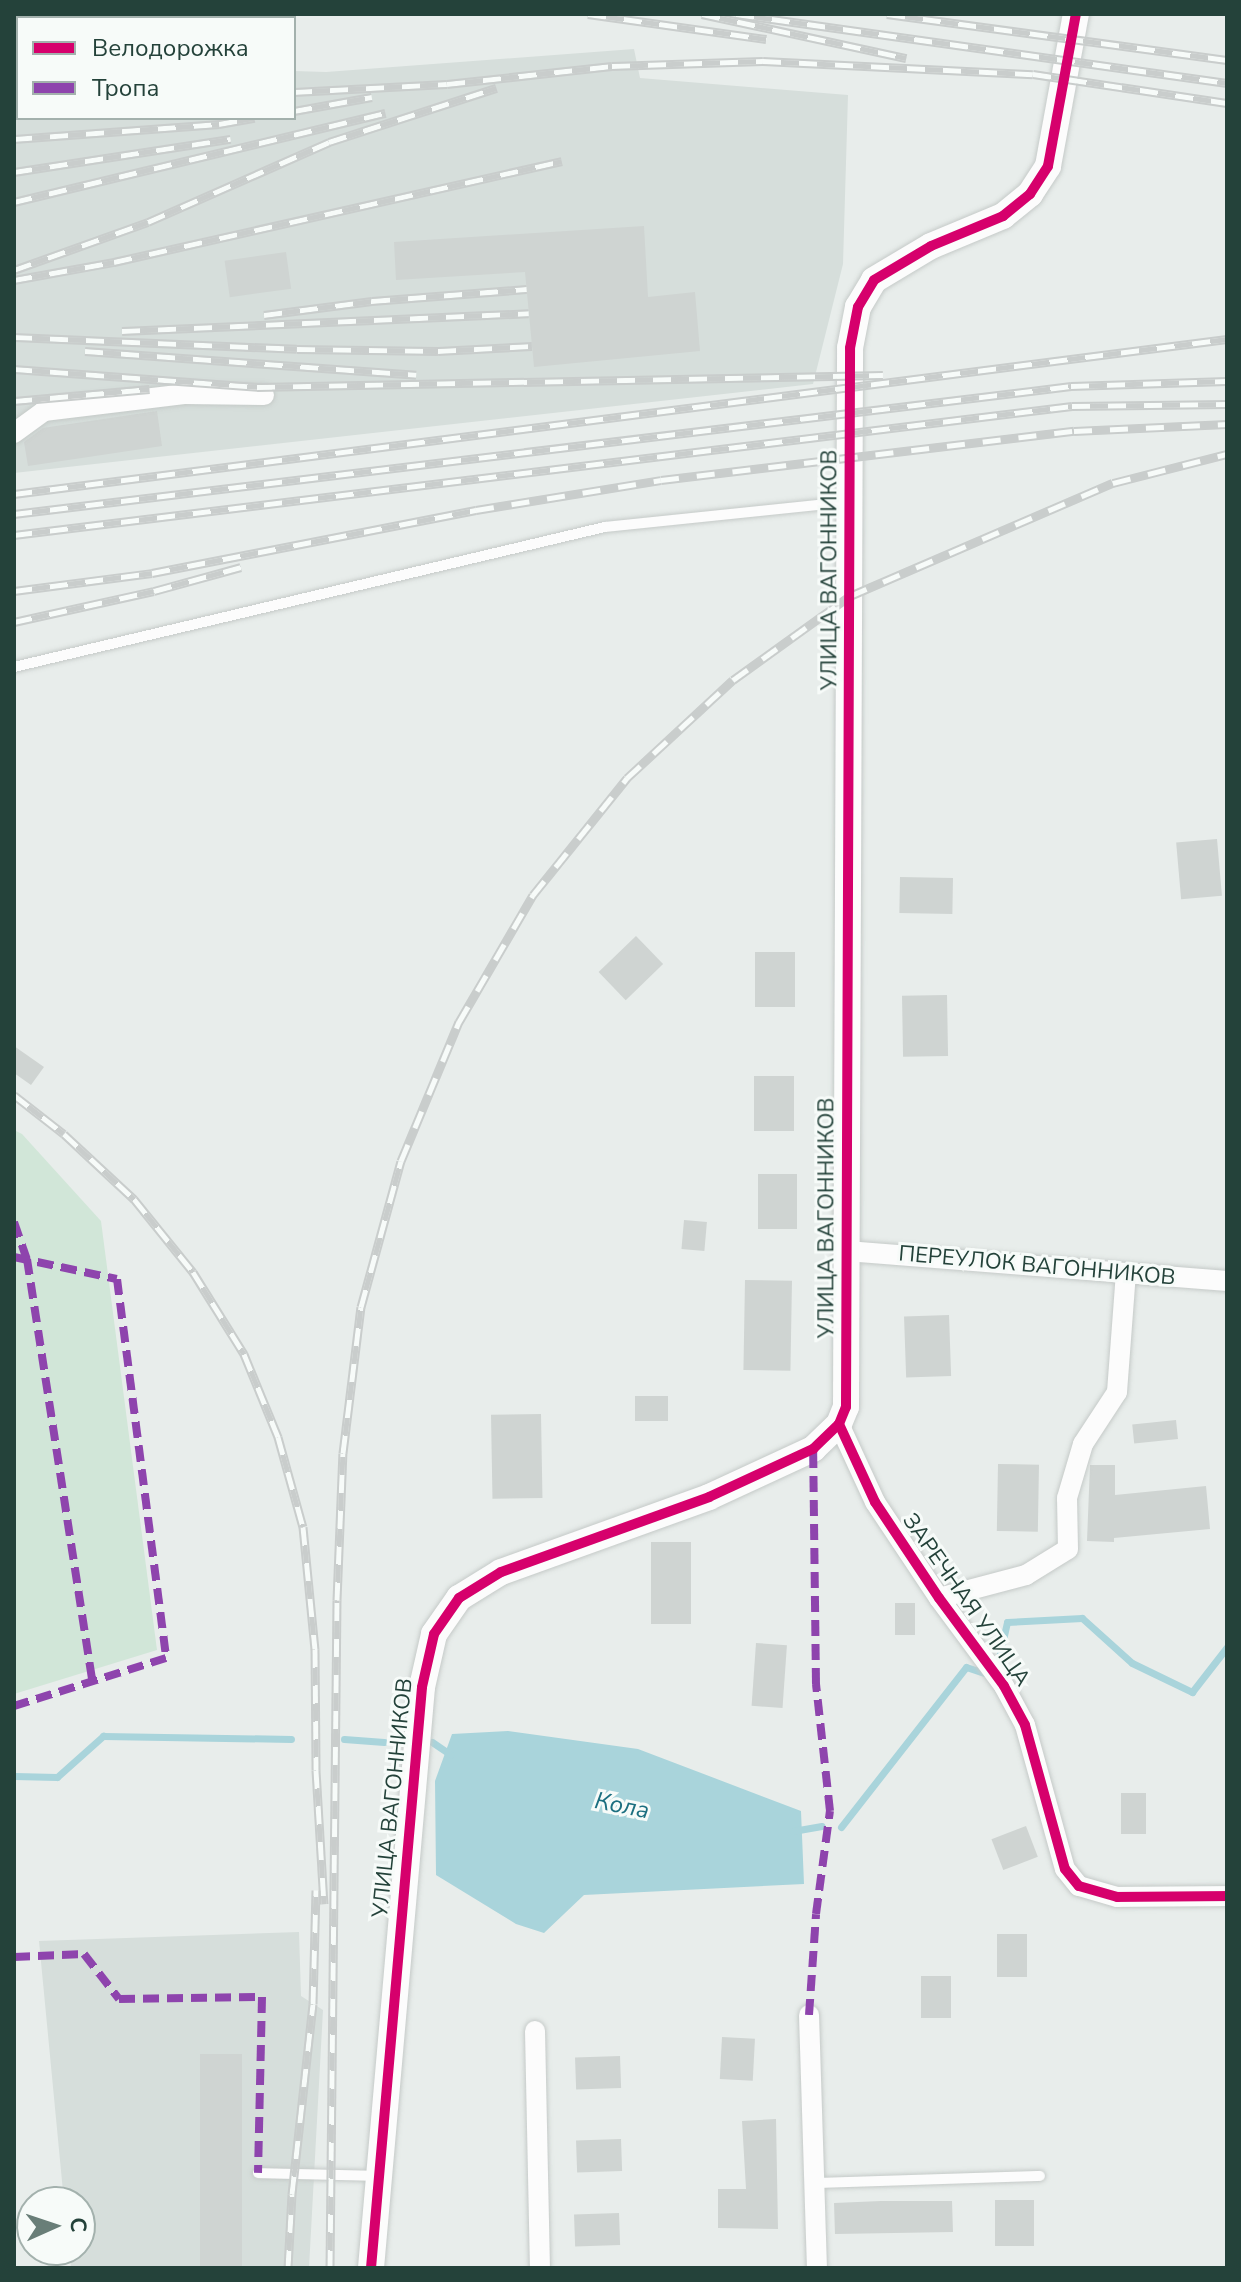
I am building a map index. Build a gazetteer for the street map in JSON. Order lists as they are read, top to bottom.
{
  "streets": {
    "street": ["УЛИЦА ВАГОННИКОВ", "ПЕРЕУЛОК ВАГОННИКОВ", "ЗАРЕЧНАЯ УЛИЦА"]
  },
  "crossings": [
    ["УЛИЦА ВАГОННИКОВ", "ПЕРЕУЛОК ВАГОННИКОВ"],
    ["УЛИЦА ВАГОННИКОВ", "ЗАРЕЧНАЯ УЛИЦА"]
  ],
  "water": ["Кола"],
  "legend": ["Велодорожка", "Тропа"],
  "north": "right"
}
